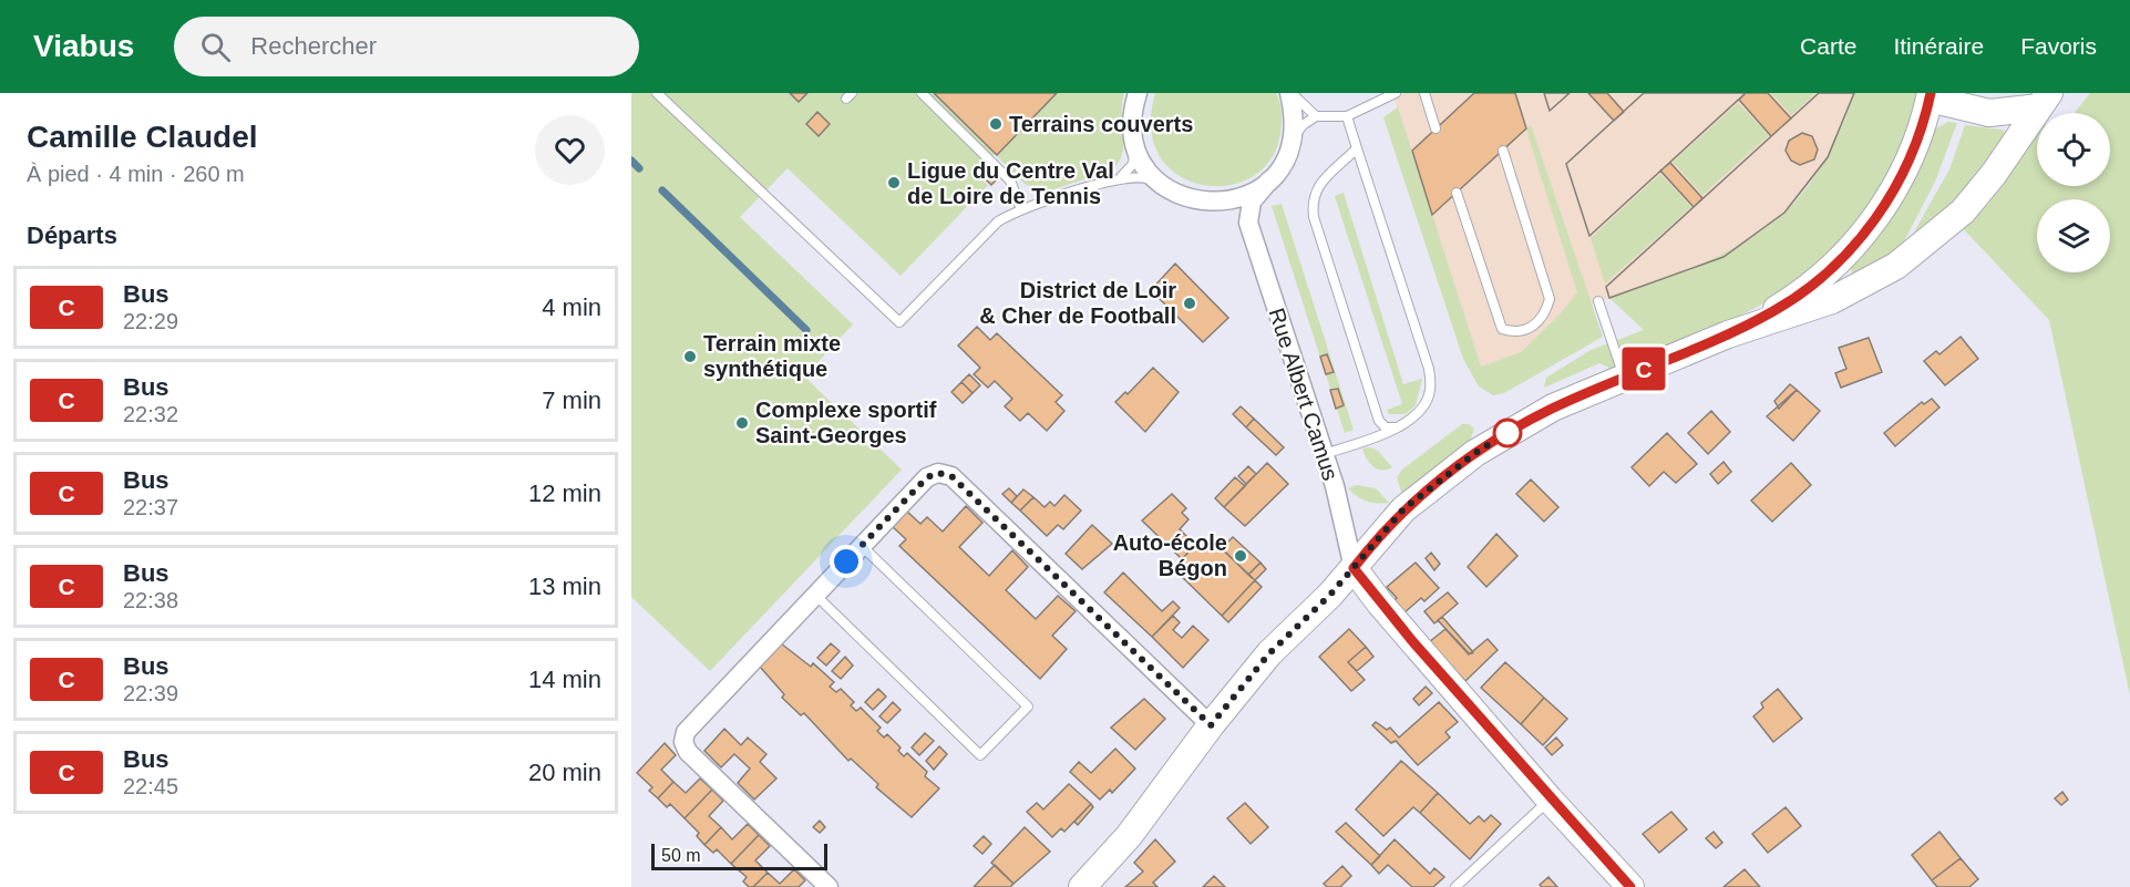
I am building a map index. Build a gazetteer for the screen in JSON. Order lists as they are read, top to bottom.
{
  "streets": {
    "street": ["Rue Albert Camus"]
  },
  "places": [
    "Terrains couverts",
    "Ligue du Centre Val de Loire de Tennis",
    "District de Loir & Cher de Football",
    "Terrain mixte synthétique",
    "Complexe sportif Saint-Georges",
    "Auto-école Bégon"
  ],
  "lines": ["bus line C"],
  "scale_bar": "50 m",
  "page": {
    "header": "Viabus",
    "search": "Rechercher",
    "nav": ["Carte", "Itinéraire", "Favoris"],
    "heading": [
      ["Camille Claudel", "À pied · 4 min · 260 m"],
      "Départs"
    ],
    "on_map": "C",
    "list": [
      {
        "mark": "C",
        "name": "Bus",
        "note": "22:29",
        "value": "4 min"
      },
      {
        "mark": "C",
        "name": "Bus",
        "note": "22:32",
        "value": "7 min"
      },
      {
        "mark": "C",
        "name": "Bus",
        "note": "22:37",
        "value": "12 min"
      },
      {
        "mark": "C",
        "name": "Bus",
        "note": "22:38",
        "value": "13 min"
      },
      {
        "mark": "C",
        "name": "Bus",
        "note": "22:39",
        "value": "14 min"
      },
      {
        "mark": "C",
        "name": "Bus",
        "note": "22:45",
        "value": "20 min"
      }
    ],
    "scale": "50 m"
  }
}
